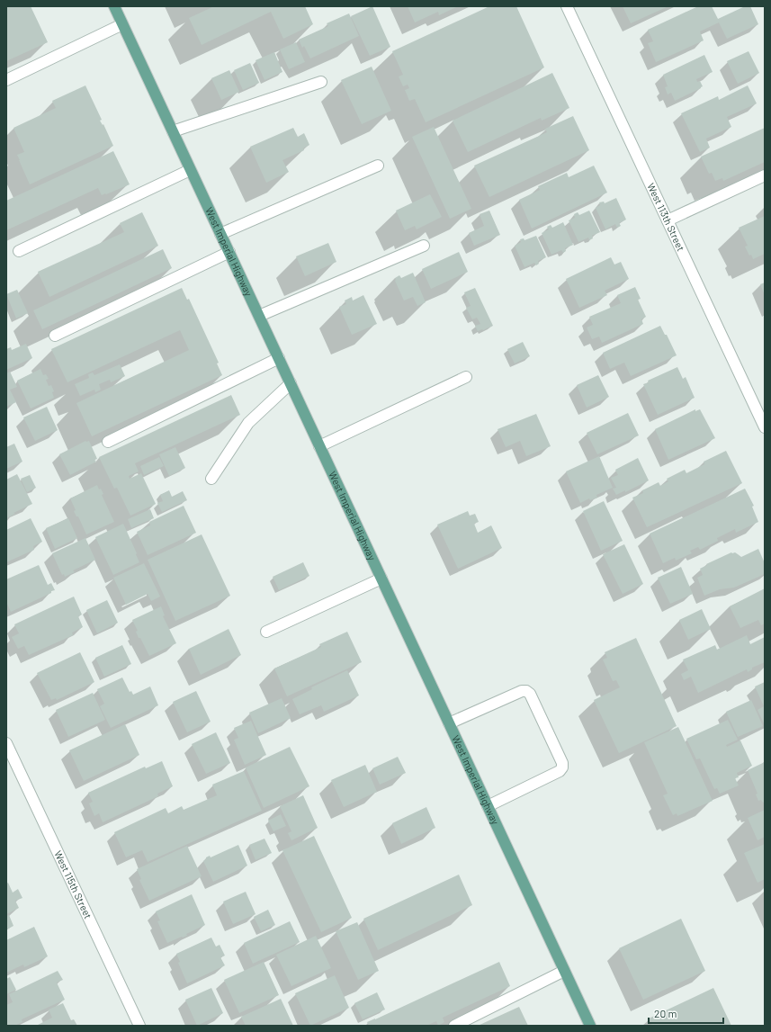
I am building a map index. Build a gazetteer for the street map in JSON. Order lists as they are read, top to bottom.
{
  "streets": {
    "main road": ["West Imperial Highway"],
    "street": ["West 113th Street", "West 115th Street"]
  },
  "scale_bar": "20 m"
}
